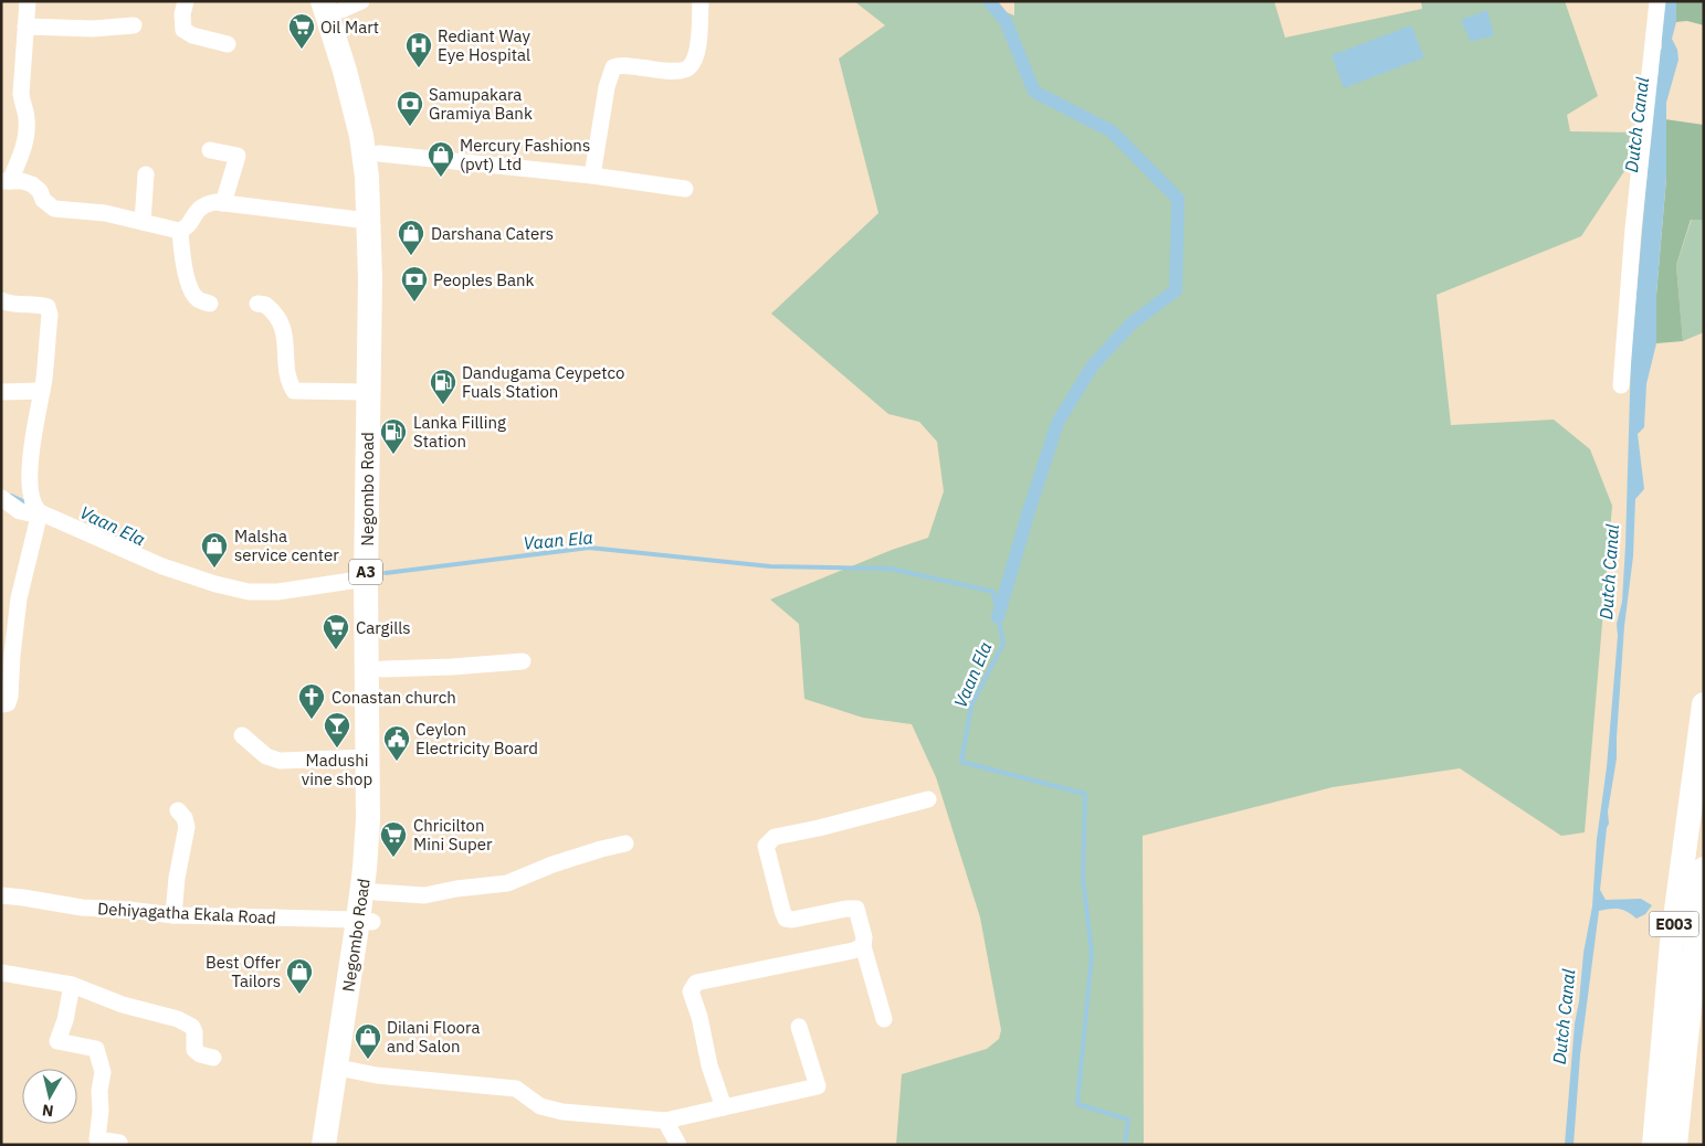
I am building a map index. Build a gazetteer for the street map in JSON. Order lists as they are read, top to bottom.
{
  "streets": {
    "highway": ["Negombo Road", "A3", "E003"],
    "street": ["Dehiyagatha Ekala Road"]
  },
  "crossings": [
    ["Negombo Road", "Dehiyagatha Ekala Road"]
  ],
  "water": ["Dutch Canal", "Vaan Ela"],
  "places": {
    "supermarket": ["Oil Mart", "Cargills", "Chricilton Mini Super"],
    "hospital": ["Rediant Way Eye Hospital"],
    "bank": ["Samupakara Gramiya Bank", "Peoples Bank"],
    "shop": [
      "Mercury Fashions (pvt) Ltd",
      "Darshana Caters",
      "Malsha service center",
      "Best Offer Tailors",
      "Dilani Floora and Salon"
    ],
    "fuel station": ["Dandugama Ceypetco Fuals Station", "Lanka Filling Station"],
    "church": ["Conastan church"],
    "bar": ["Madushi vine shop"],
    "public building": ["Ceylon Electricity Board"]
  },
  "north": "bottom"
}
